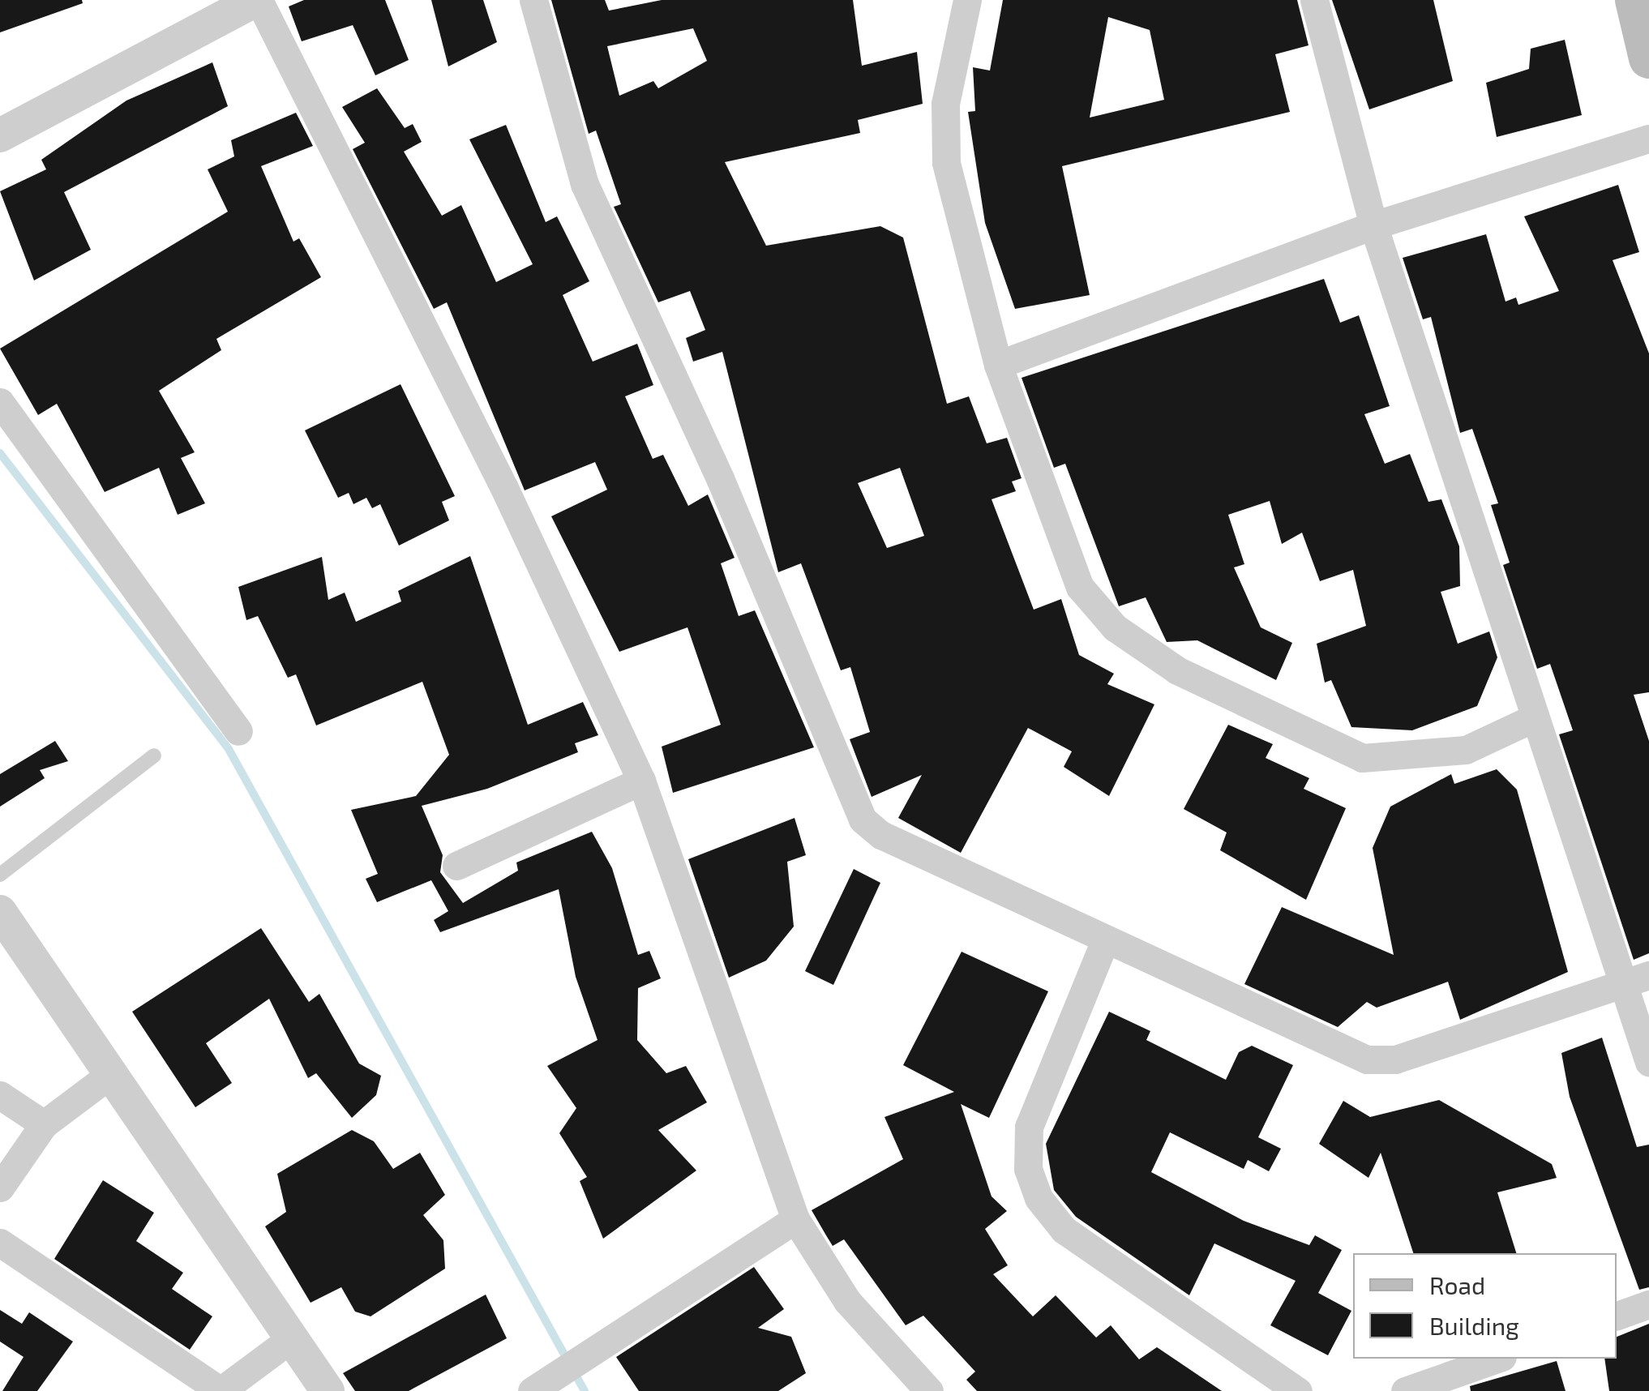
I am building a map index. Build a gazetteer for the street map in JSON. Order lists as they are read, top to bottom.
{
  "legend": ["Road", "Building"]
}
